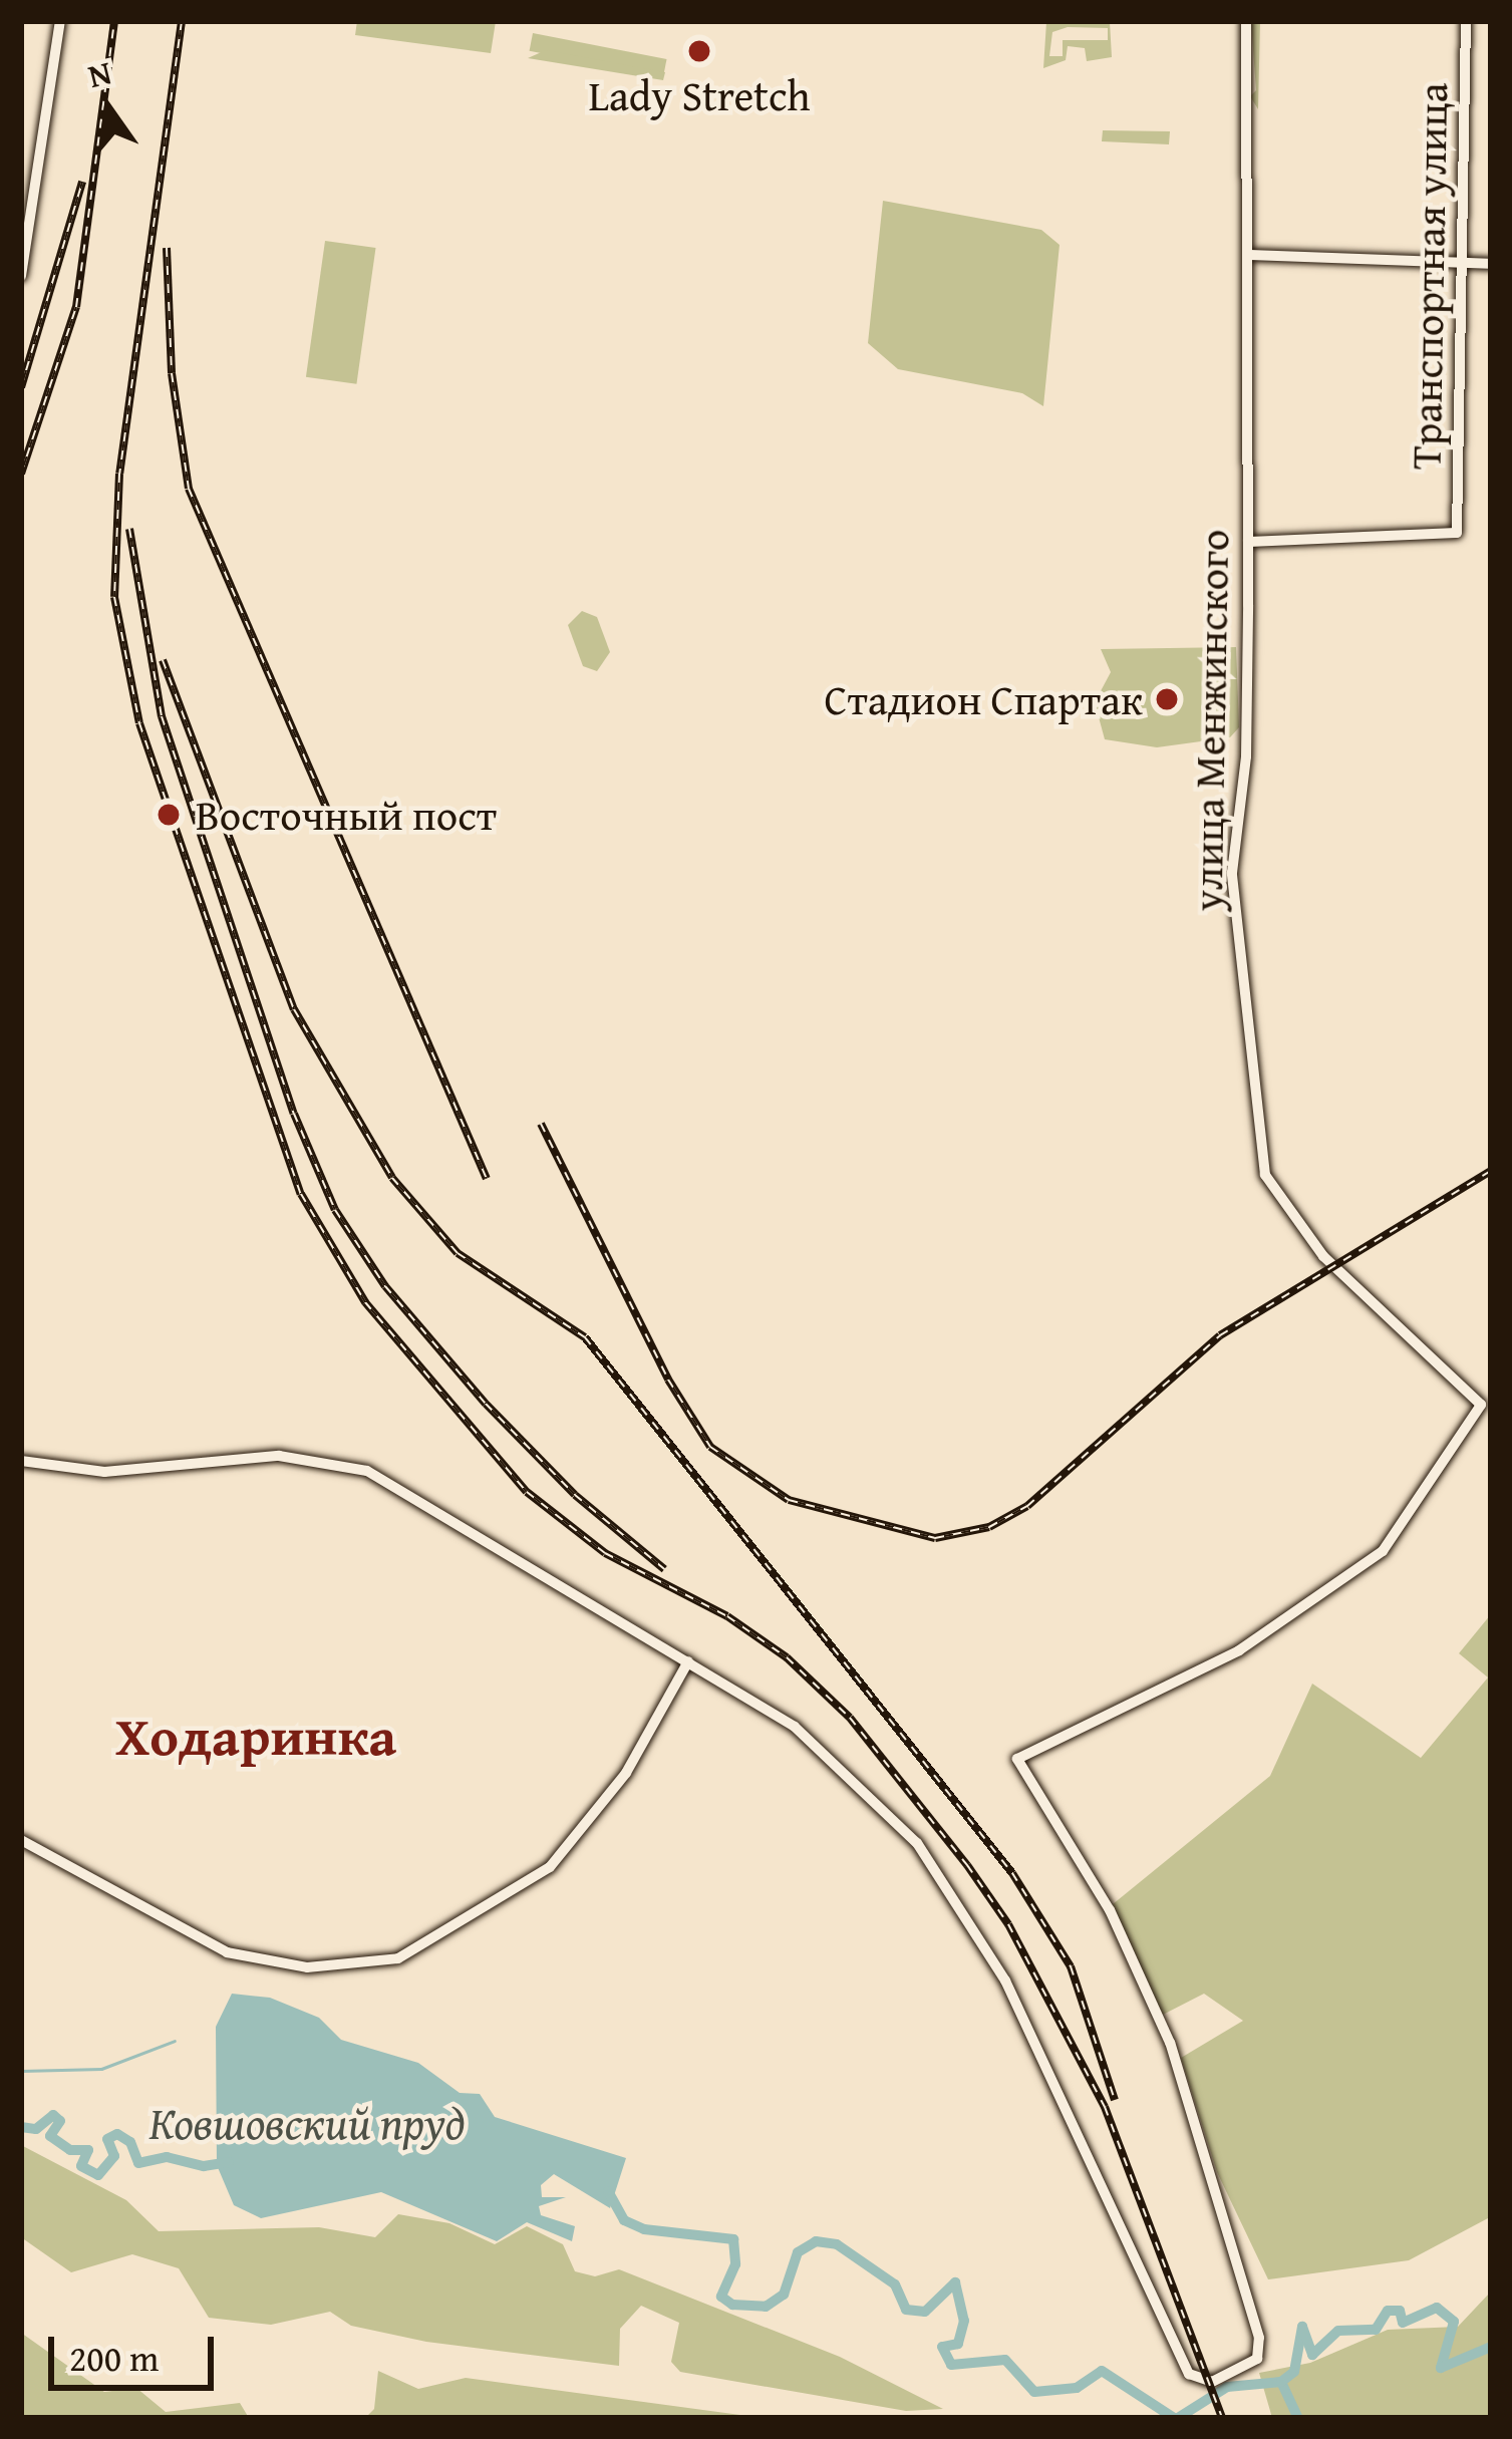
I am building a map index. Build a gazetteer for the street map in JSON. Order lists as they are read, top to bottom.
{
  "streets": {
    "street": ["Транспортная улица", "улица Менжинского"]
  },
  "crossings": [
    ["Транспортная улица", "улица Менжинского"]
  ],
  "districts": ["Ходаринка"],
  "water": ["Ковшовский пруд"],
  "places": ["Lady Stretch", "Стадион Спартак", "Восточный пост"],
  "scale_bar": "200 m",
  "north": "top"
}
